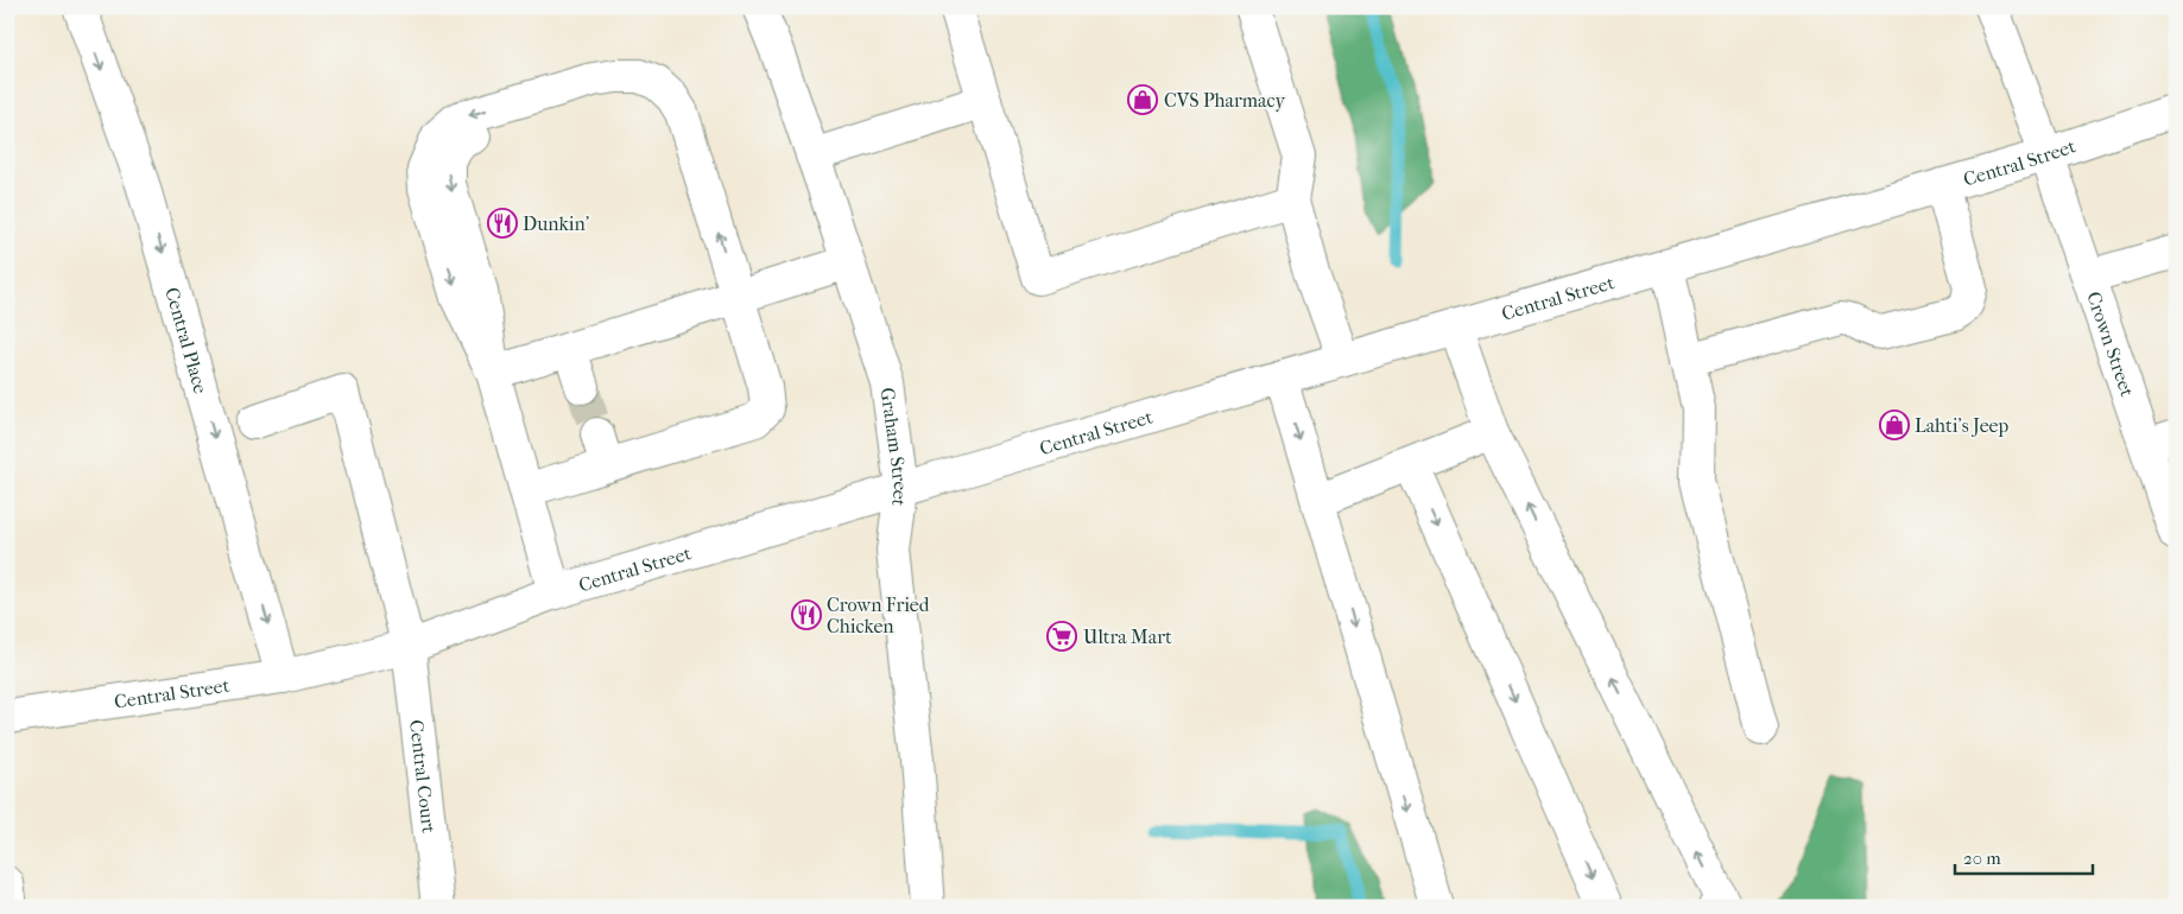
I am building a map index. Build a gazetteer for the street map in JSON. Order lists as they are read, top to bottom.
{
  "streets": {
    "street": [
      "Central Street",
      "Central Place",
      "Crown Street",
      "Graham Street",
      "Central Court"
    ]
  },
  "crossings": [
    ["Central Street", "Central Place"],
    ["Central Street", "Crown Street"],
    ["Central Street", "Graham Street"],
    ["Central Street", "Central Court"]
  ],
  "places": {
    "shop": ["CVS Pharmacy", "Lahti's Jeep"],
    "restaurant": ["Dunkin'", "Crown Fried Chicken"],
    "supermarket": ["Ultra Mart"]
  },
  "scale_bar": "20 m"
}
